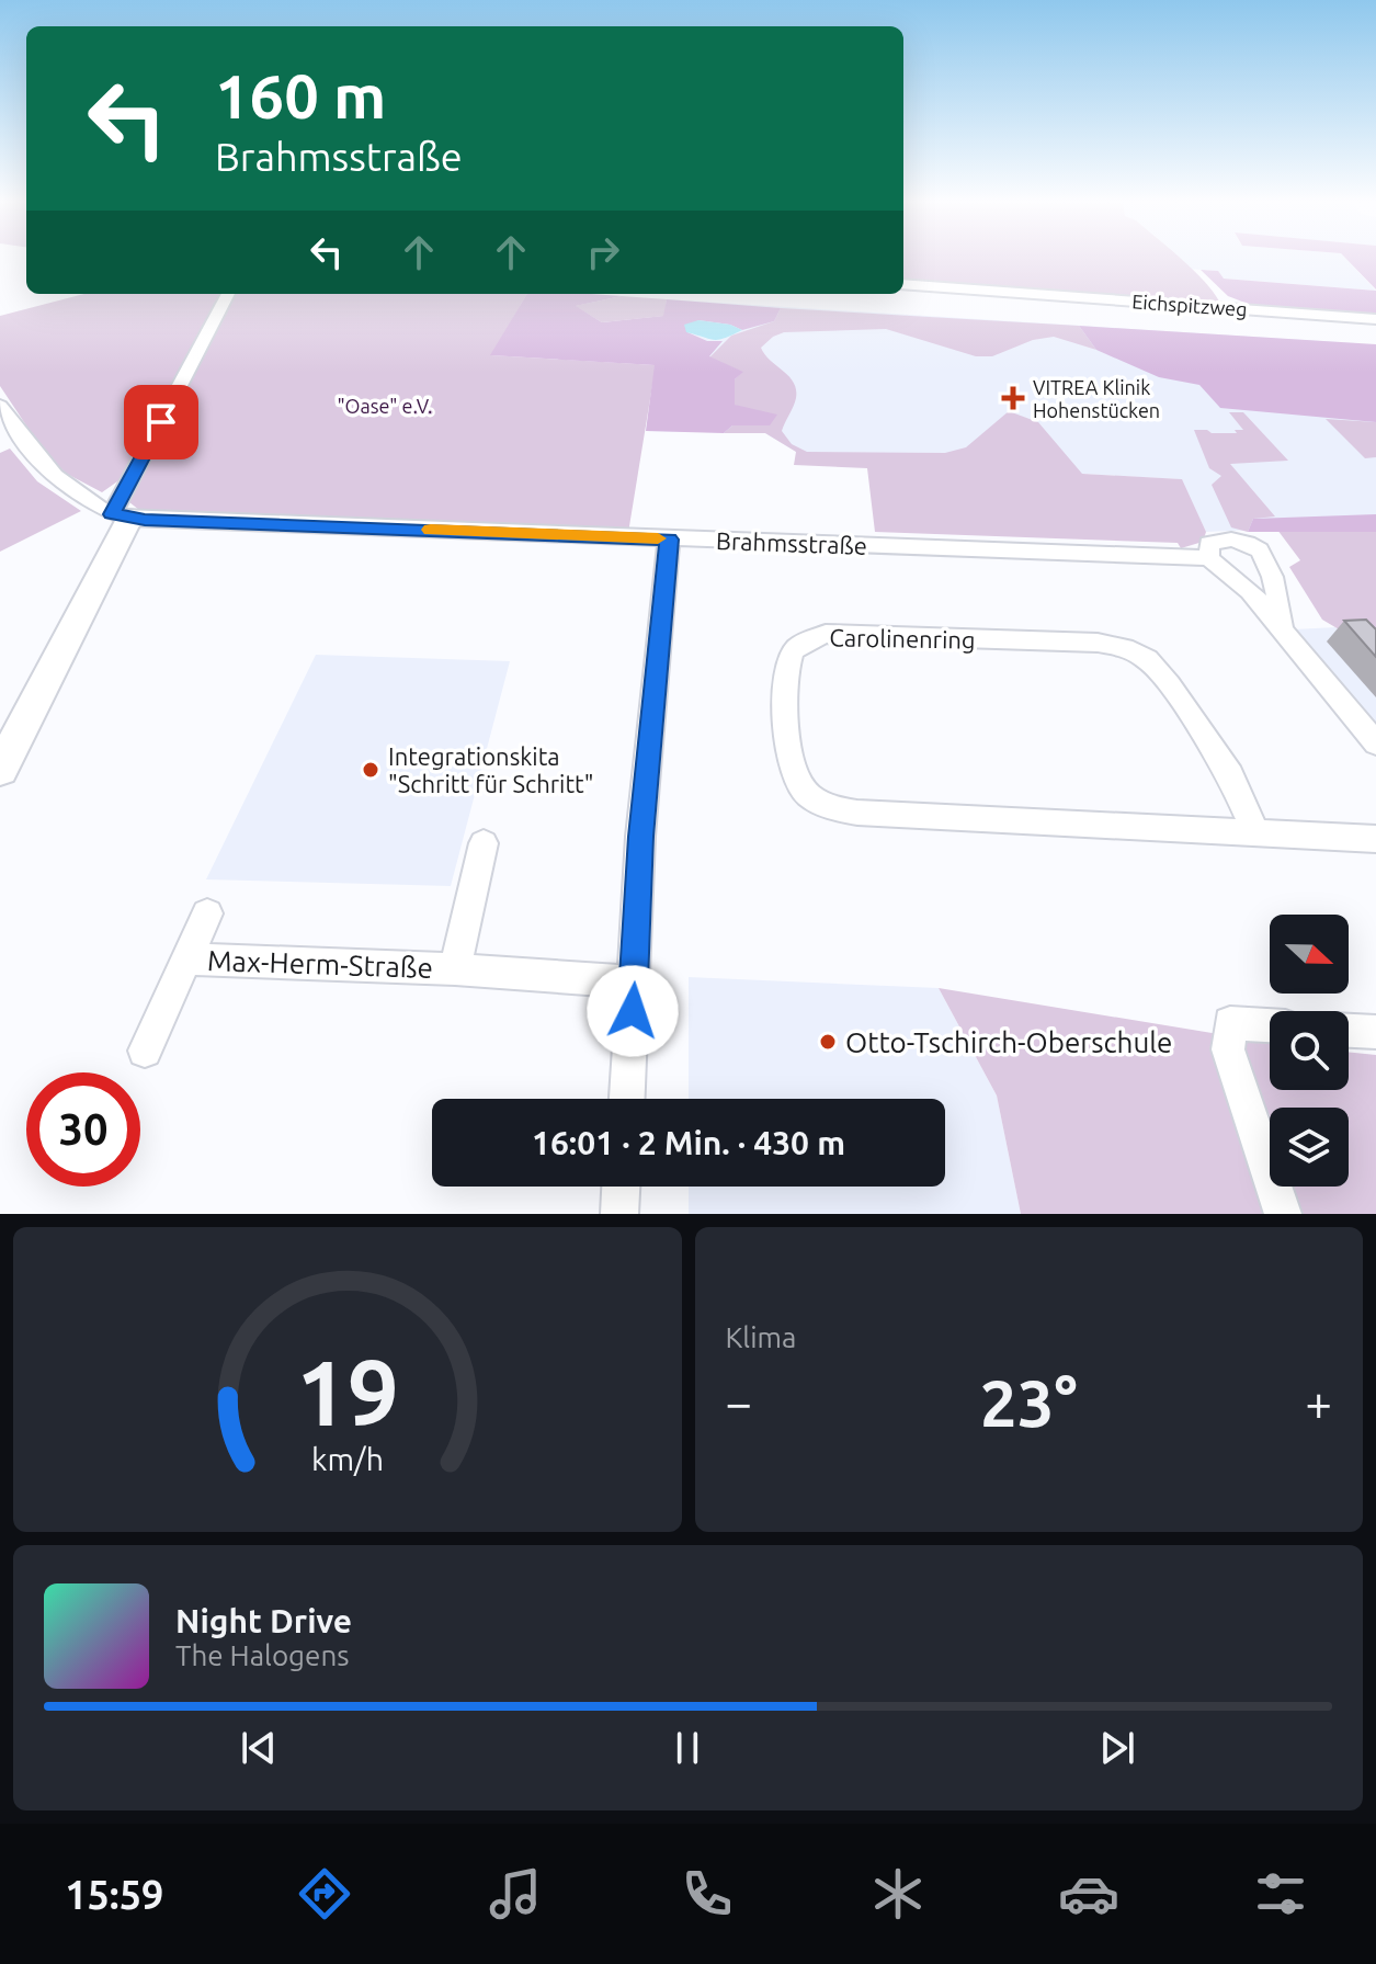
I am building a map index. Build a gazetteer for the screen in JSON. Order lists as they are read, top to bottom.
{
  "streets": {
    "street": [
      "Eichspitzweg",
      "Brahmsstraße",
      "Carolinenring",
      "Max-Herm-Straße"
    ]
  },
  "parks": ["\"Oase\" e.V."],
  "places": {
    "health": ["VITREA Klinik Hohenstücken"],
    "other": ["Integrationskita \"Schritt für Schritt\"", "Otto-Tschirch-Oberschule"]
  },
  "north": "right",
  "page": {
    "turn": ["160 m", "Brahmsstraße"],
    "limit": "30",
    "trip": "16:01 · 2 Min. · 430 m",
    "tile": "Klima",
    "heat": ["−", "23°", "+"],
    "song": ["Night Drive", "The Halogens"],
    "tabs": "15:59",
    "gauge": ["19", "km/h"]
  }
}
